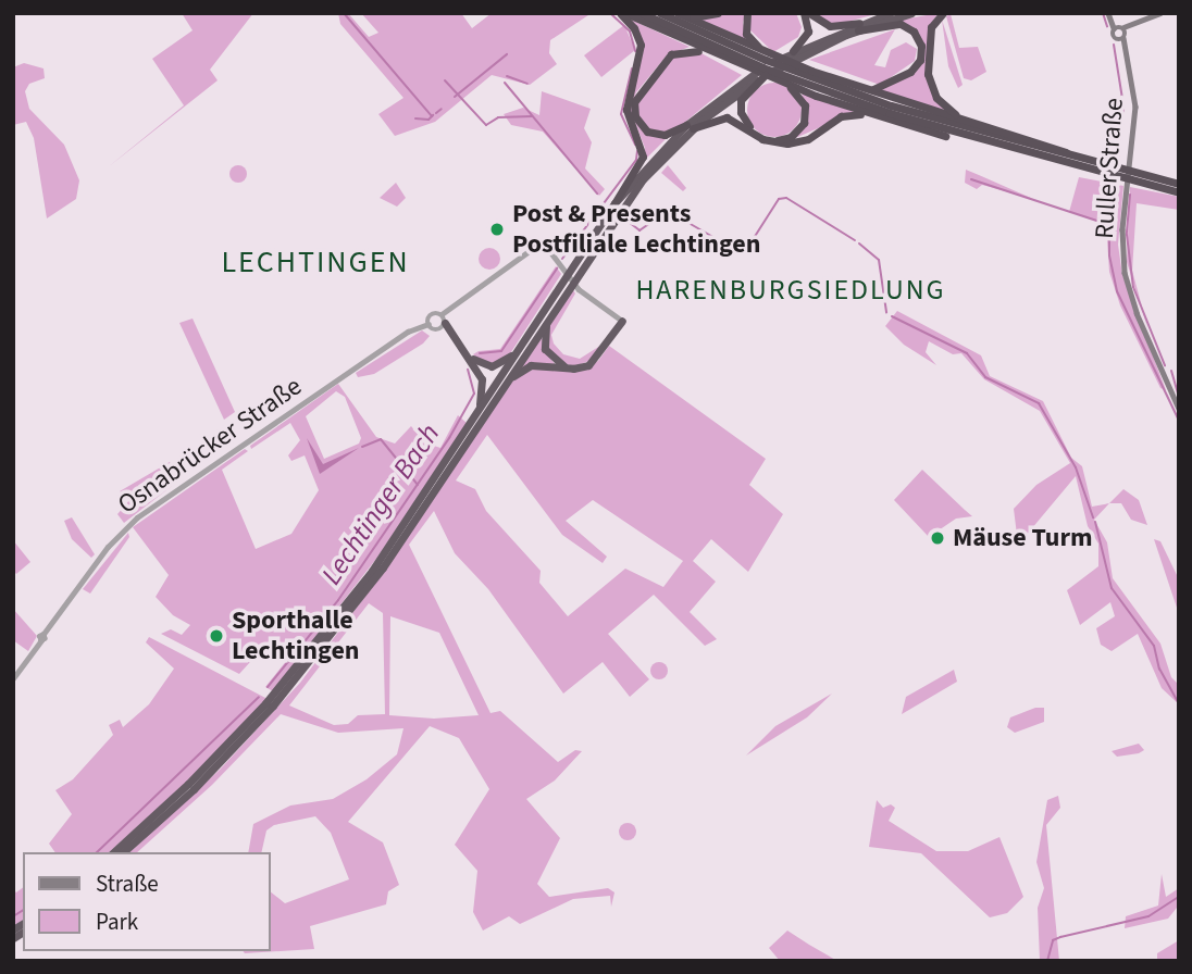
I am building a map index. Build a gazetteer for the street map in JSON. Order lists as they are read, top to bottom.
{
  "streets": {
    "main road": ["Ruller Straße"],
    "street": ["Osnabrücker Straße"]
  },
  "districts": ["LECHTINGEN", "HARENBURGSIEDLUNG"],
  "water": ["Lechtinger Bach"],
  "places": ["Post & Presents Postfiliale Lechtingen", "Mäuse Turm", "Sporthalle Lechtingen"],
  "legend": ["Straße", "Park"]
}
